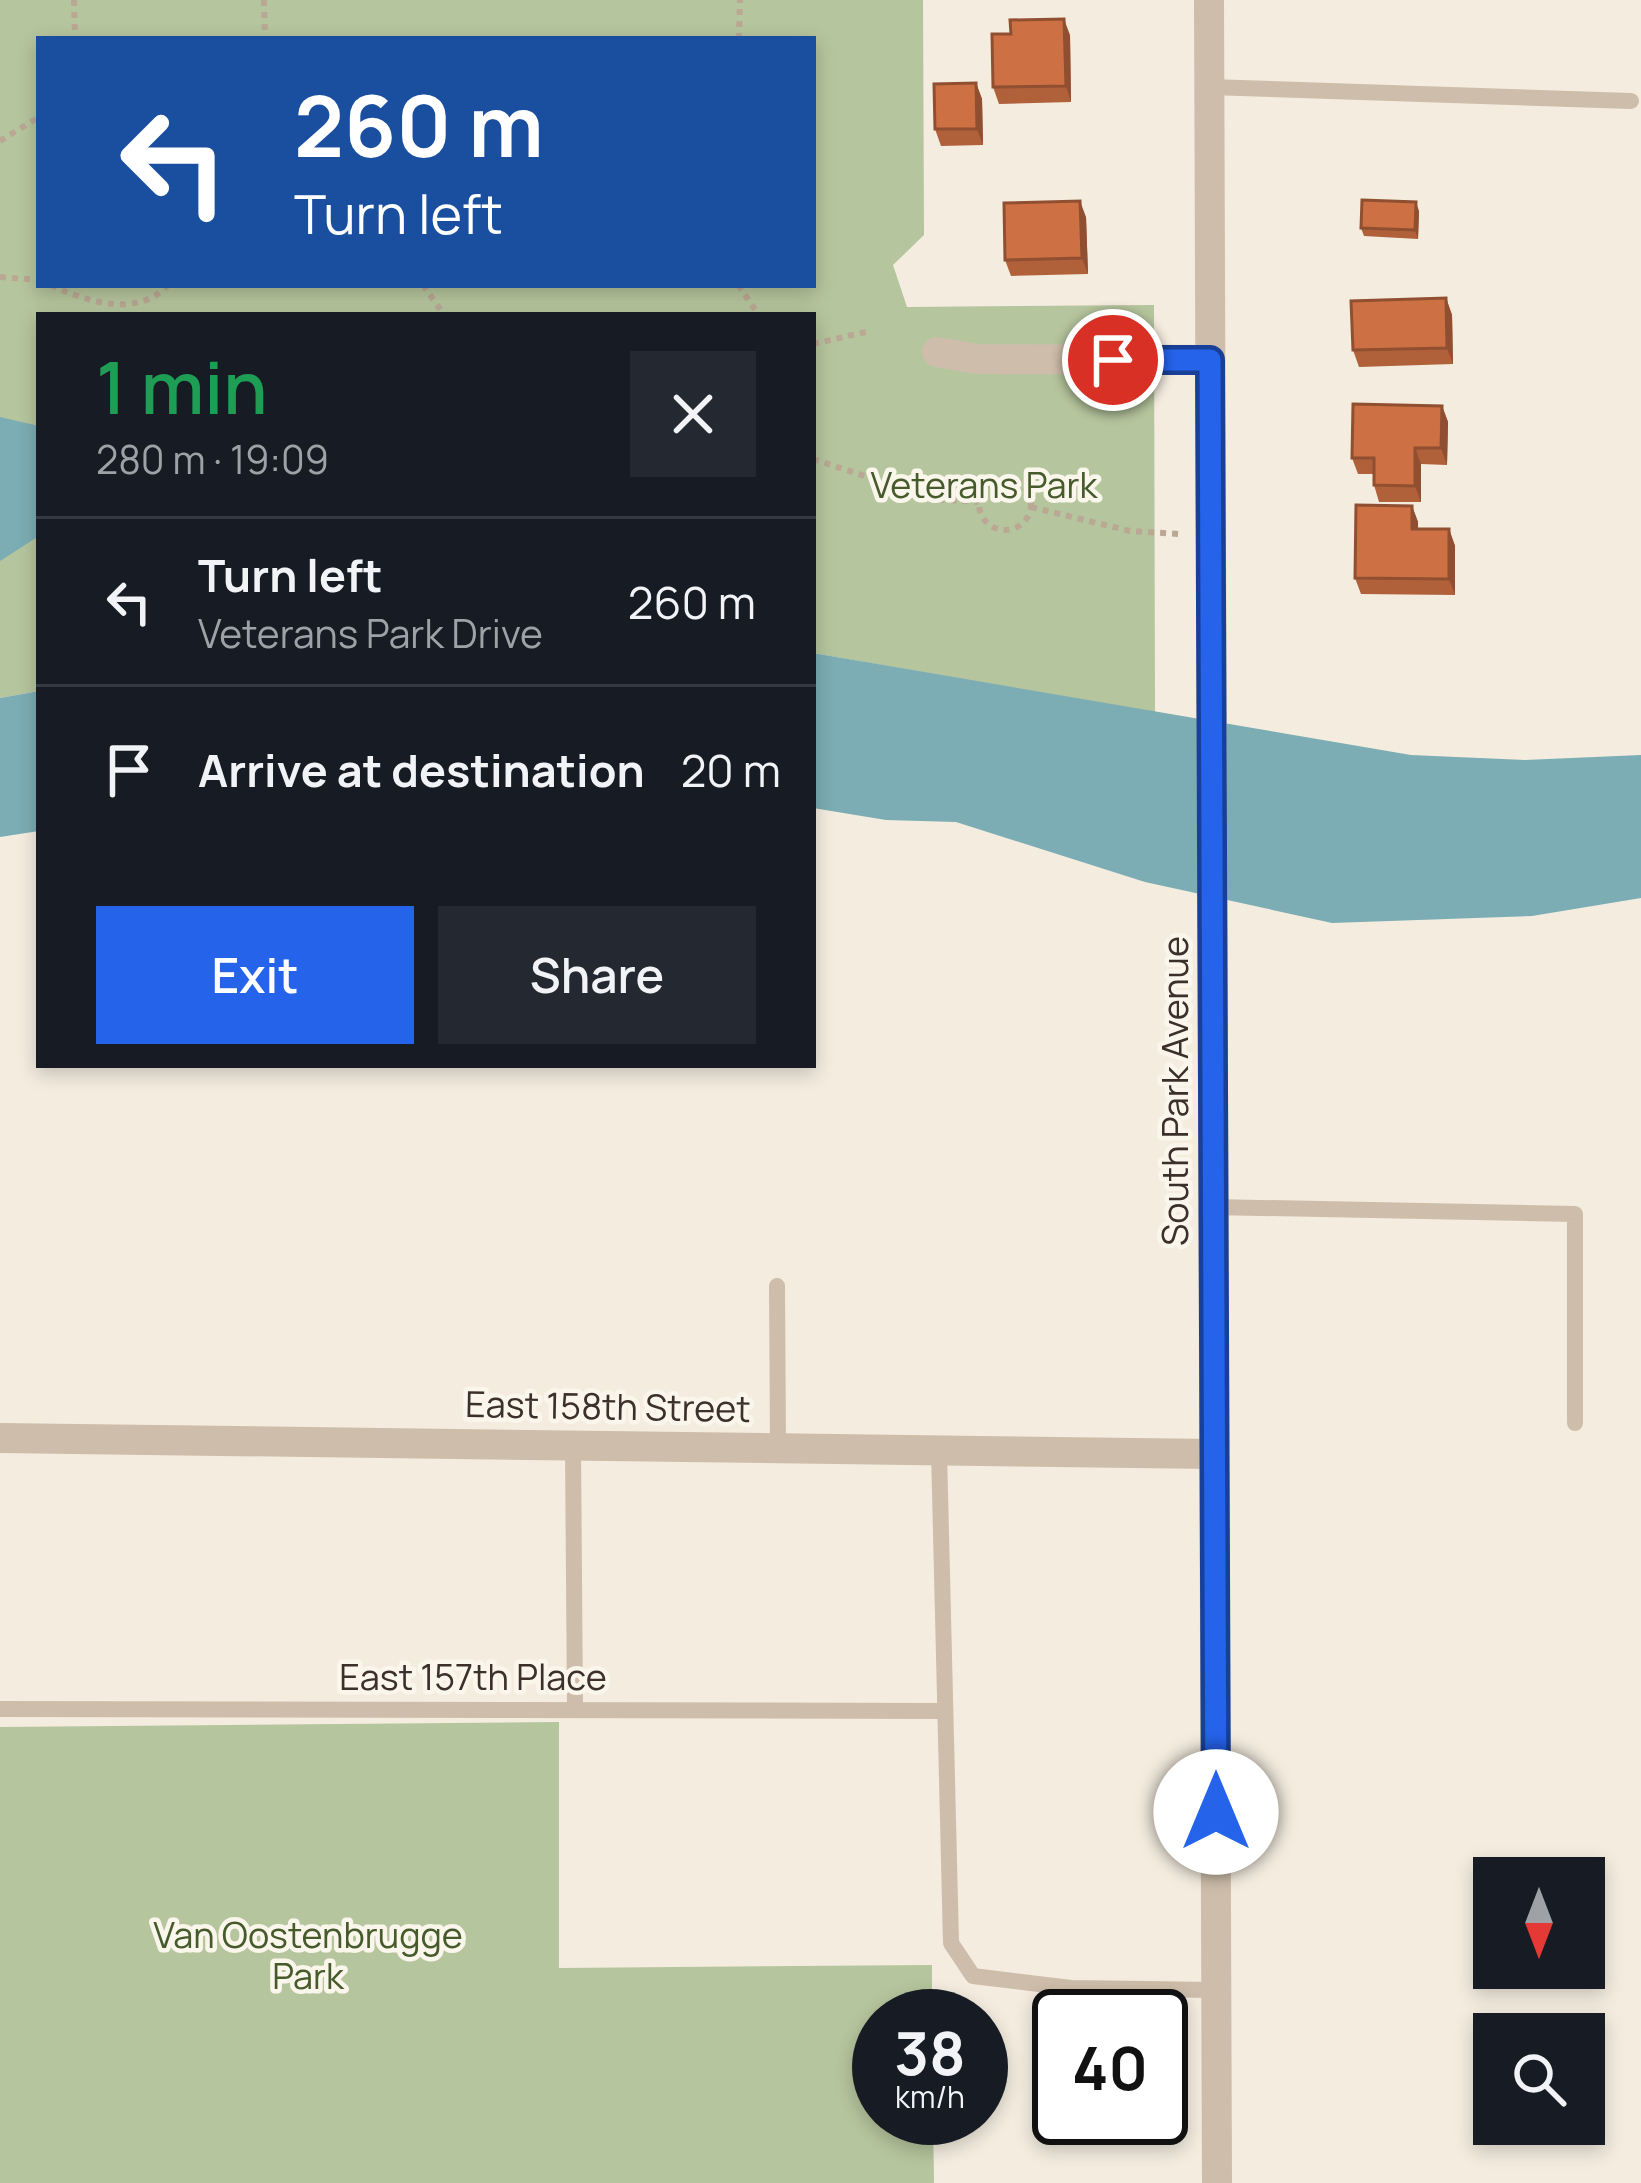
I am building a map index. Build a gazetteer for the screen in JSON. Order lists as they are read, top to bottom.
{
  "streets": {
    "street": ["South Park Avenue", "East 158th Street"],
    "lane": ["East 157th Place"]
  },
  "crossings": [
    ["South Park Avenue", "East 158th Street"]
  ],
  "parks": ["Veterans Park", "Van Oostenbrugge Park"],
  "north": "bottom",
  "page": {
    "turn": ["260 m", "Turn left"],
    "heading": ["1 min", "280 m · 19:09"],
    "list": [
      {
        "name": "Turn left",
        "note": "Veterans Park Drive",
        "value": "260 m"
      },
      {
        "name": "Arrive at destination",
        "value": "20 m"
      }
    ],
    "buttons": ["Exit", "Share"],
    "speed": "38 km/h",
    "limit": "40"
  }
}
